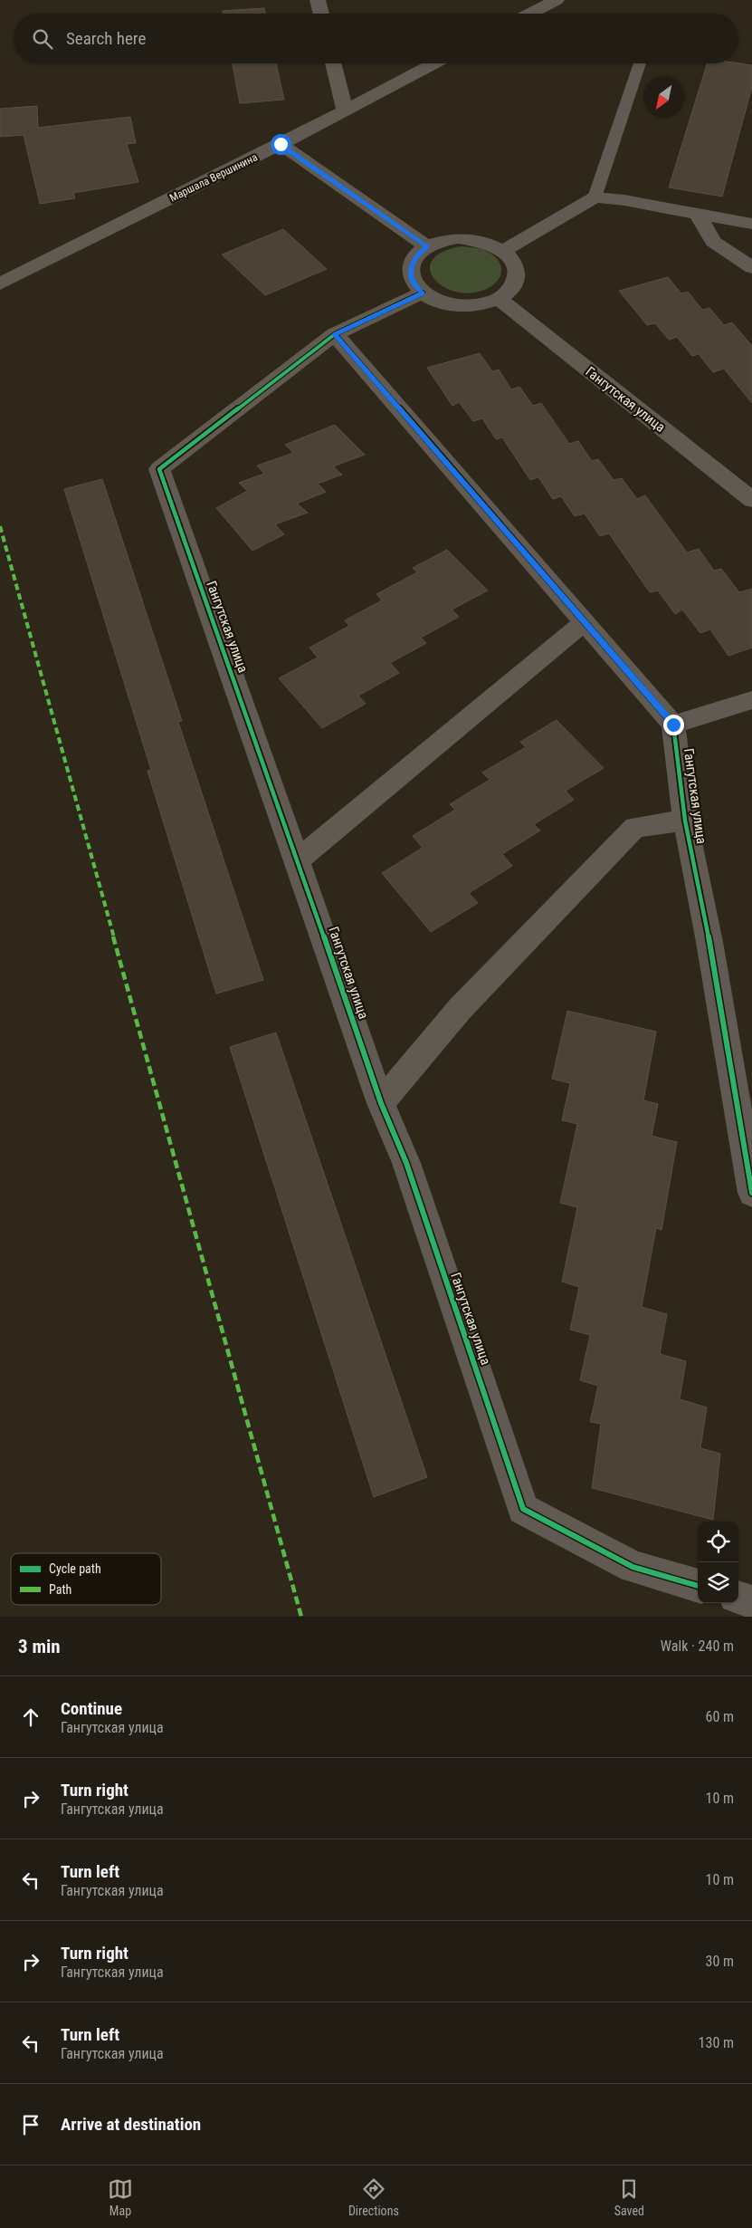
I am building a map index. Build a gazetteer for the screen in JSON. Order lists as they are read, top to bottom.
{
  "streets": {
    "street": ["Маршала Вершинина", "Гангутская улица"]
  },
  "legend": ["Cycle path", "Path"],
  "north": "bottom left",
  "page": {
    "search": "Search here",
    "heading": ["3 min", "Walk · 240 m"],
    "list": [
      ["Continue", "Гангутская улица", "60 m"],
      ["Turn right", "Гангутская улица", "10 m"],
      ["Turn left", "Гангутская улица", "10 m"],
      ["Turn right", "Гангутская улица", "30 m"],
      ["Turn left", "Гангутская улица", "130 m"],
      "Arrive at destination"
    ],
    "nav": ["Map", "Directions", "Saved"]
  }
}
